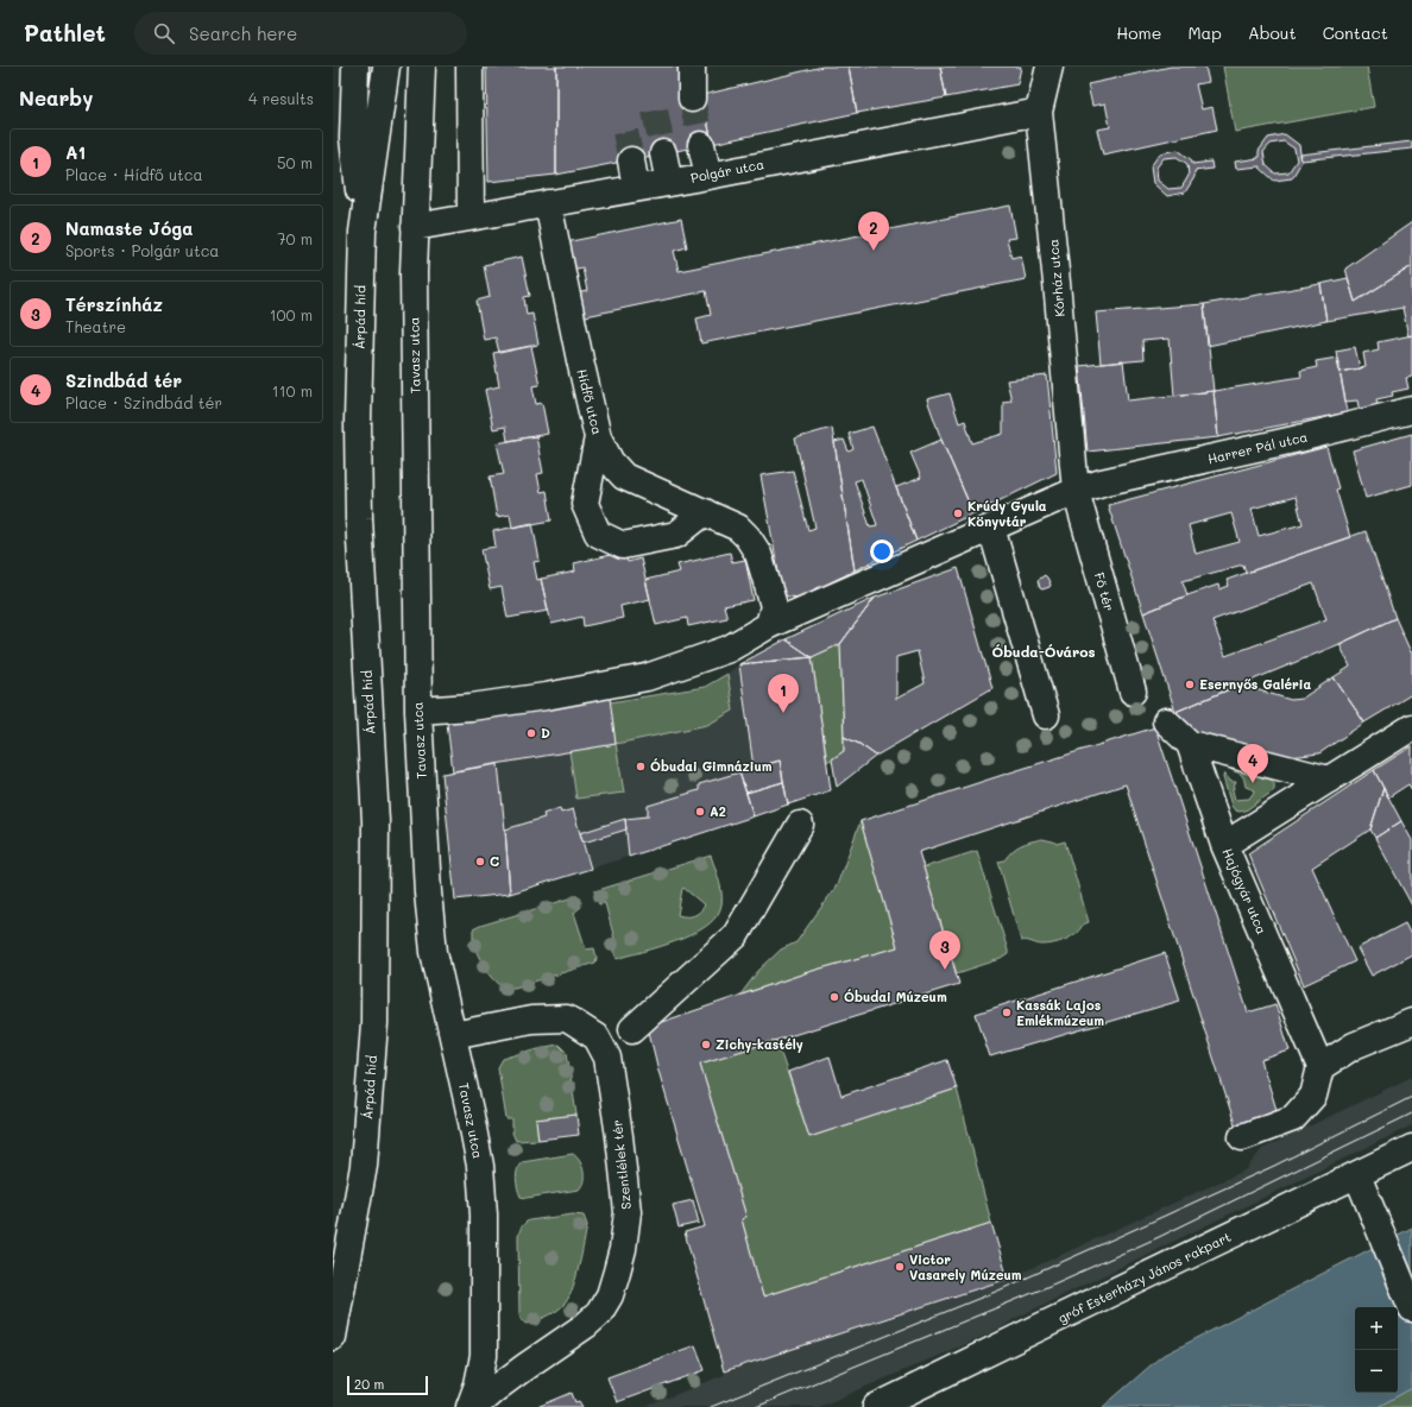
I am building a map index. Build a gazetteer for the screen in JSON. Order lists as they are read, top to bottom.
{
  "streets": {
    "street": [
      "Polgár utca",
      "Kórház utca",
      "Árpád híd",
      "Tavasz utca",
      "Hídfő utca",
      "Harrer Pál utca",
      "Fő tér",
      "Hajógyár utca",
      "Szentlélek tér",
      "gróf Esterházy János rakpart"
    ]
  },
  "crossings": [
    ["Polgár utca", "Kórház utca"],
    ["Polgár utca", "Tavasz utca"],
    ["Polgár utca", "Hídfő utca"],
    ["Kórház utca", "Harrer Pál utca"],
    ["Kórház utca", "Fő tér"],
    ["Tavasz utca", "Szentlélek tér"],
    ["Harrer Pál utca", "Fő tér"]
  ],
  "districts": ["Óbuda-Óváros"],
  "places": [
    "Krúdy Gyula Könyvtár",
    "Esernyős Galéria",
    "D",
    "Óbudai Gimnázium",
    "A2",
    "C",
    "Óbudai Múzeum",
    "Kassák Lajos Emlékmúzeum",
    "Zichy-kastély",
    "Victor Vasarely Múzeum"
  ],
  "scale_bar": "20 m",
  "page": {
    "header": "Pathlet",
    "search": "Search here",
    "nav": [
      "Home",
      "Map",
      "About",
      "Contact"
    ],
    "heading": ["Nearby", "4 results"],
    "list": [
      {
        "mark": "1",
        "name": "A1",
        "note": "Place · Hídfő utca",
        "value": "50 m"
      },
      {
        "mark": "2",
        "name": "Namaste Jóga",
        "note": "Sports · Polgár utca",
        "value": "70 m"
      },
      {
        "mark": "3",
        "name": "Térszínház",
        "note": "Theatre",
        "value": "100 m"
      },
      {
        "mark": "4",
        "name": "Szindbád tér",
        "note": "Place · Szindbád tér",
        "value": "110 m"
      }
    ],
    "pins": [
      "2",
      "1",
      "4",
      "3"
    ],
    "map_buttons": ["+", "−"],
    "scale": "20 m"
  }
}
